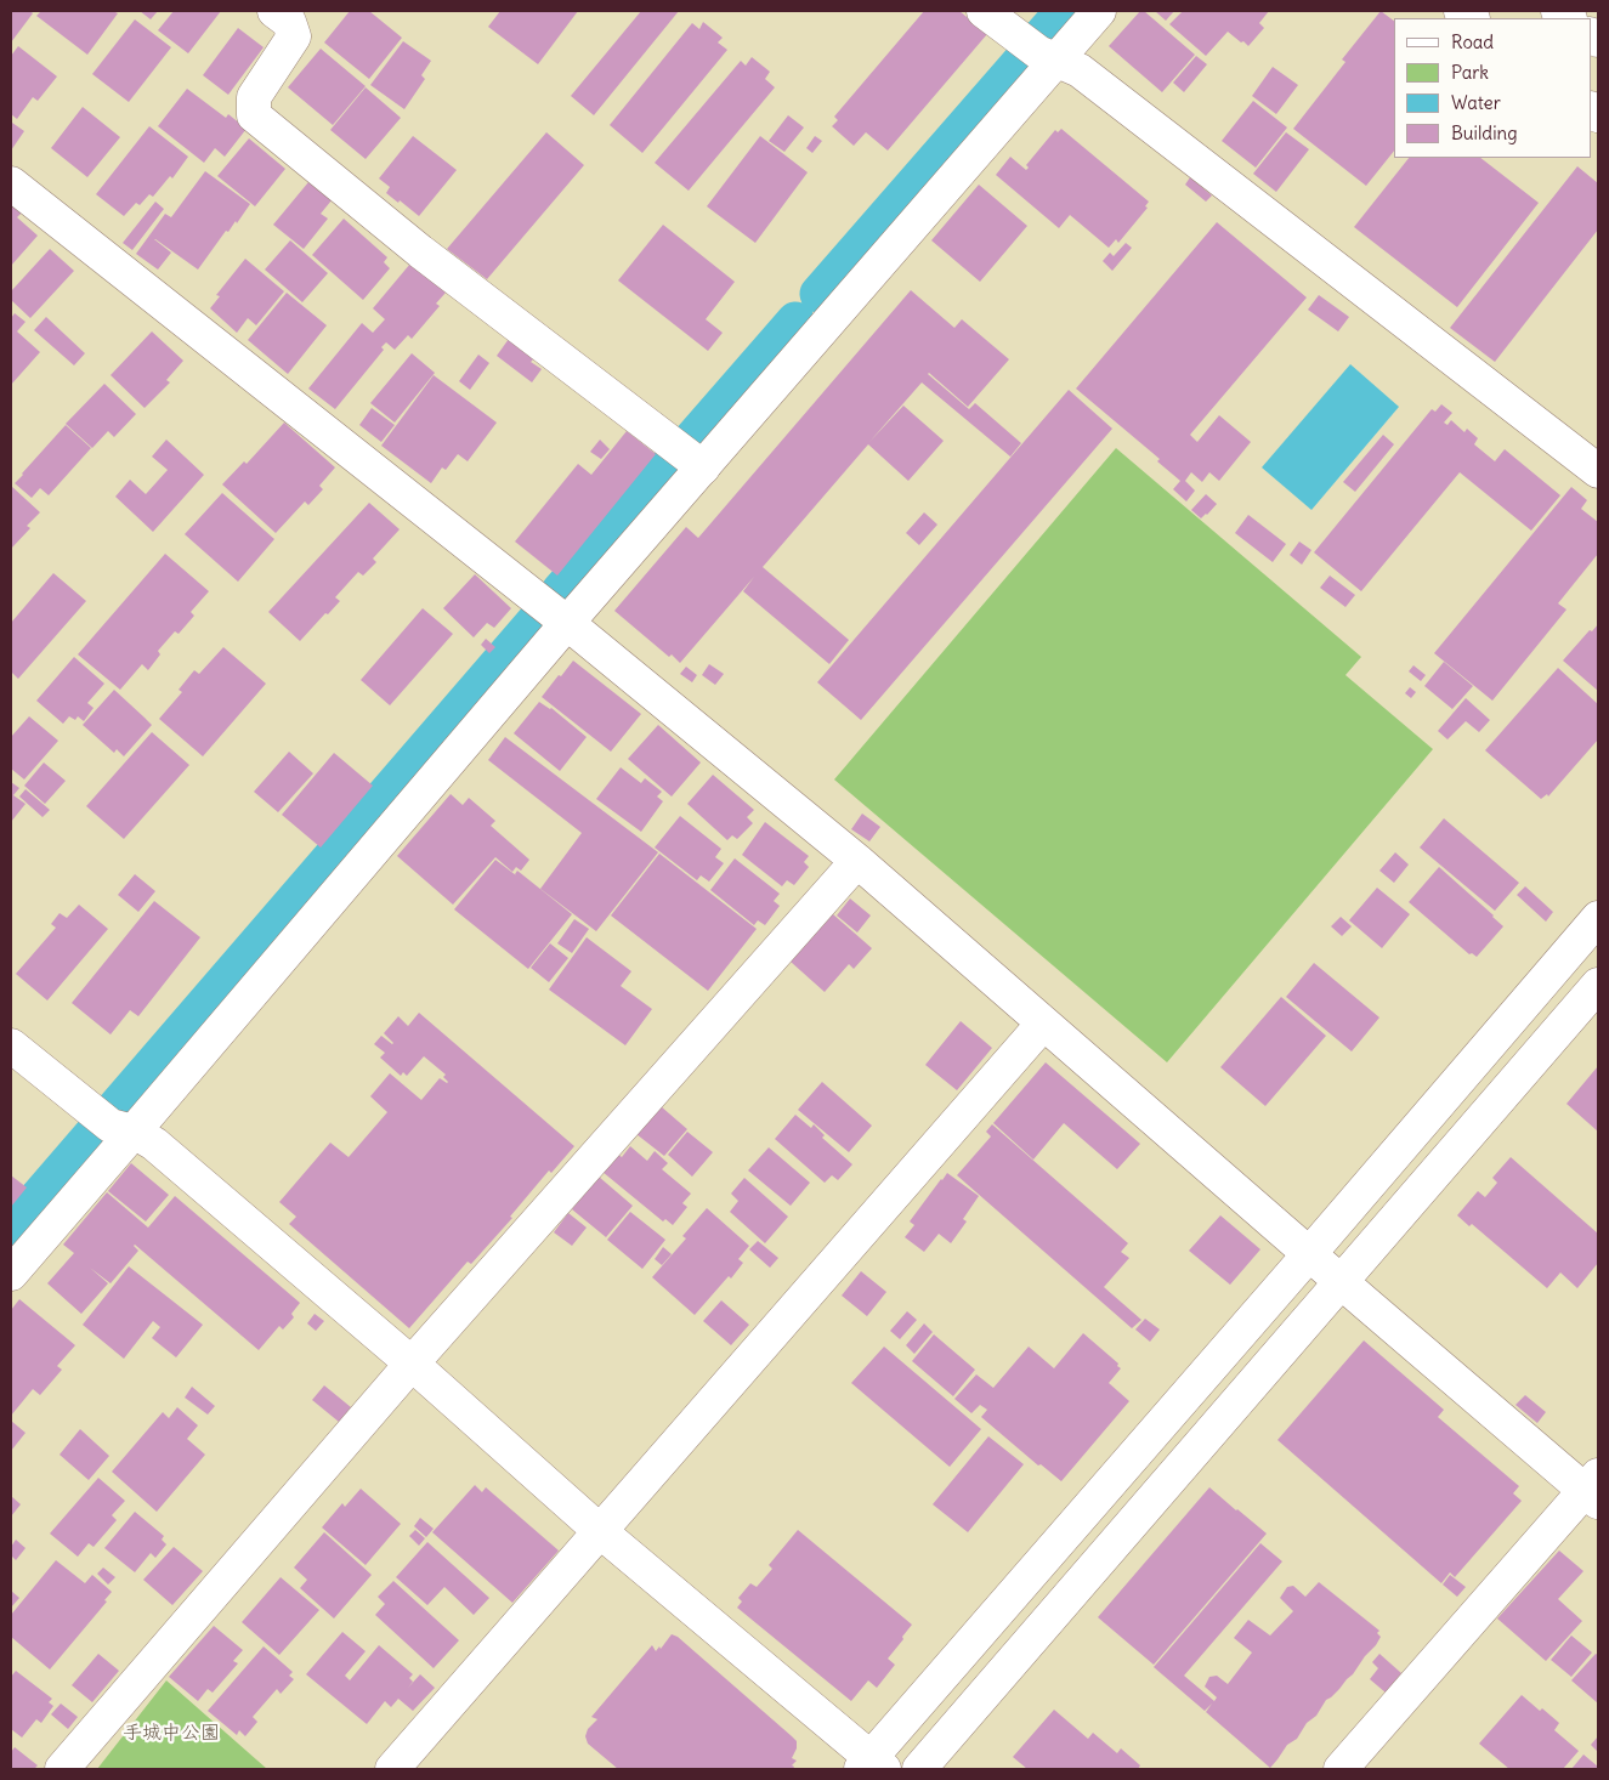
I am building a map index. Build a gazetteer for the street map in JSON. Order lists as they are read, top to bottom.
{
  "parks": ["手城中公園"],
  "legend": [
    "Road",
    "Park",
    "Water",
    "Building"
  ]
}
